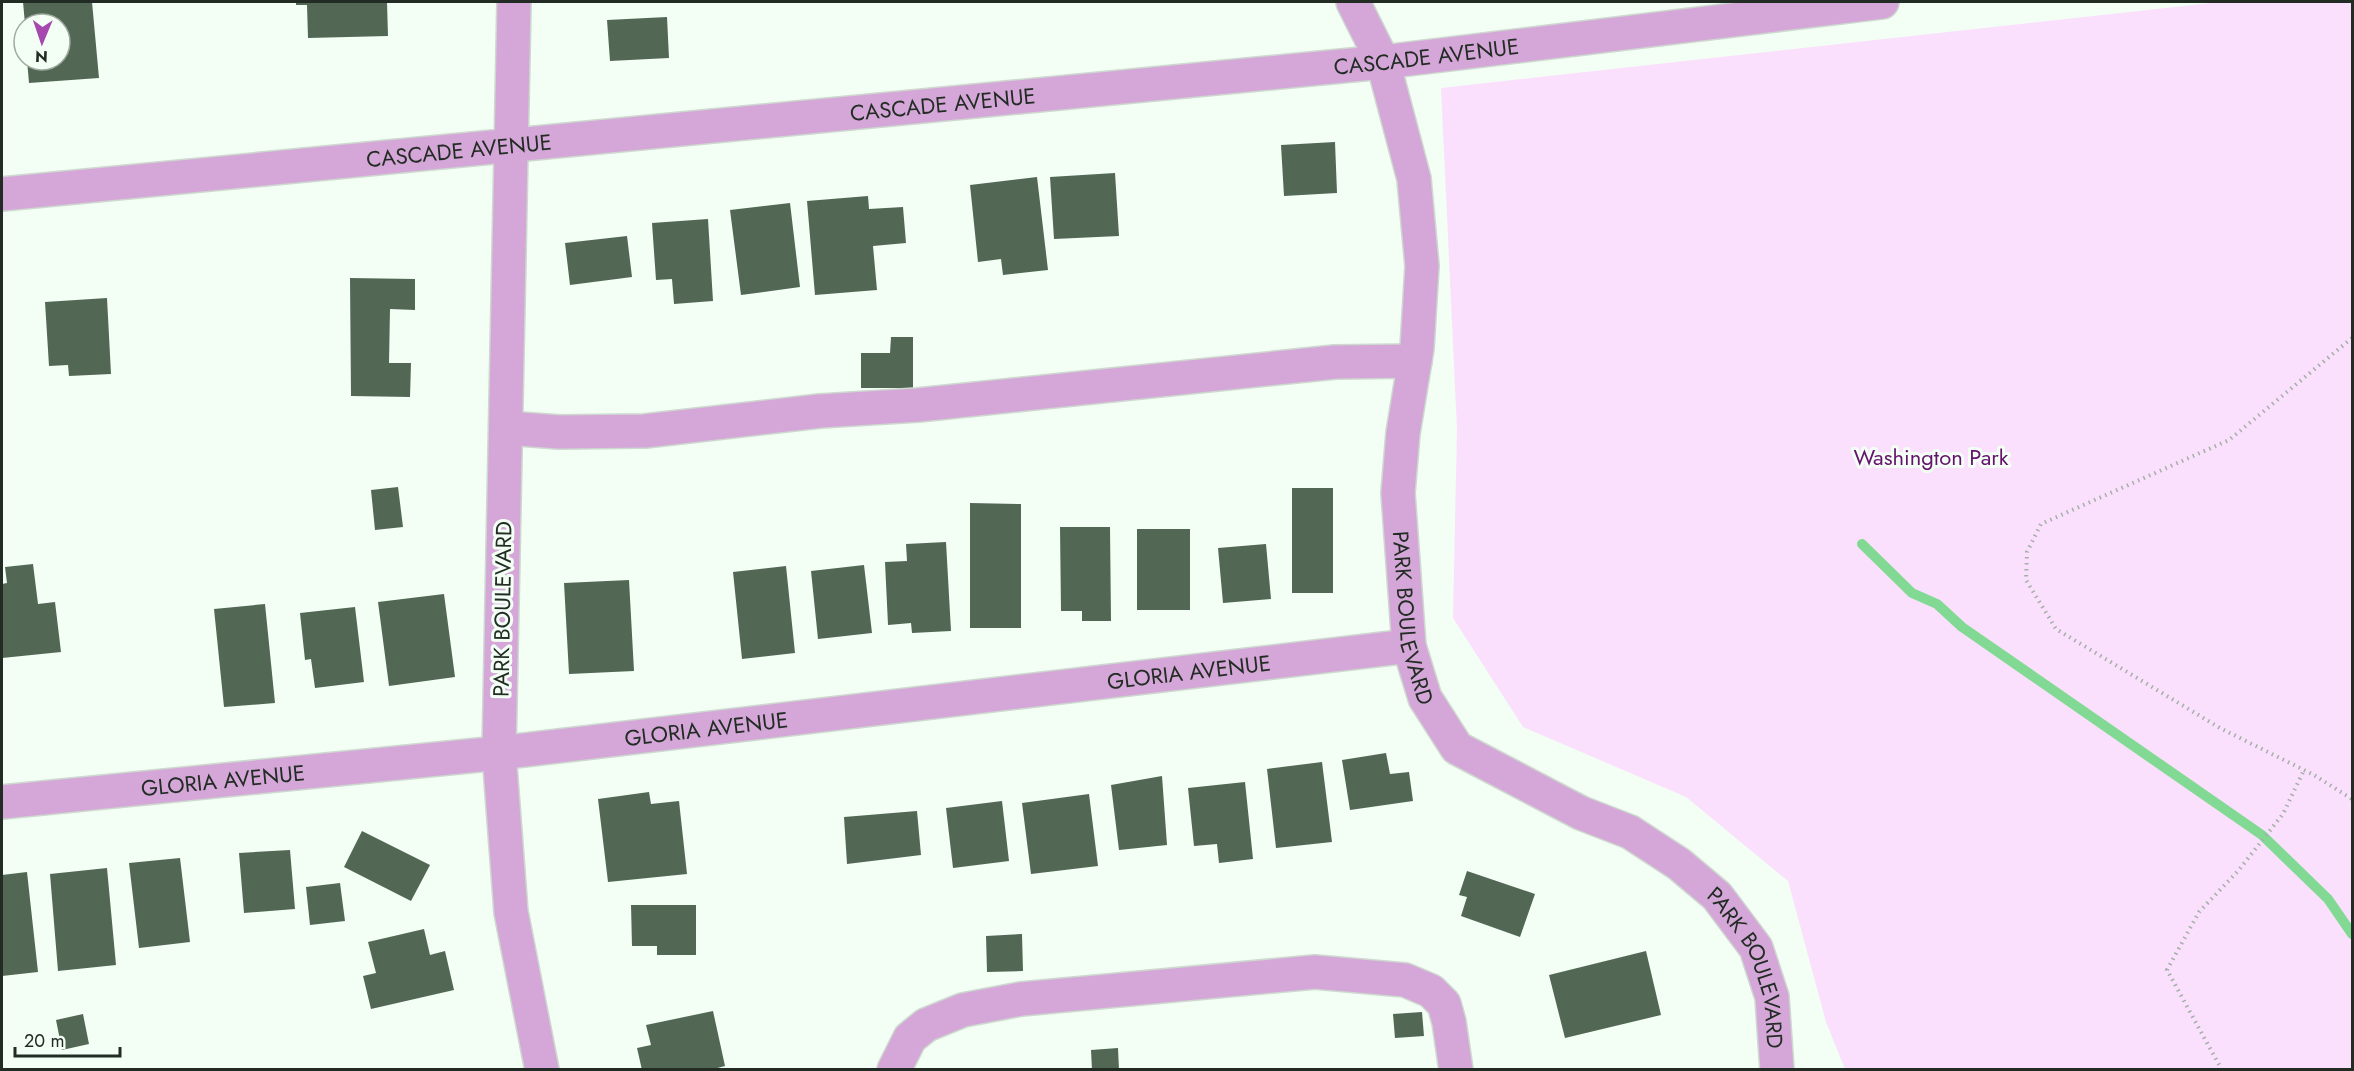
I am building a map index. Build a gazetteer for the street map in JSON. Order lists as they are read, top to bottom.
{
  "streets": {
    "street": ["CASCADE AVENUE", "PARK BOULEVARD", "GLORIA AVENUE"]
  },
  "crossings": [
    ["CASCADE AVENUE", "PARK BOULEVARD"],
    ["PARK BOULEVARD", "GLORIA AVENUE"]
  ],
  "parks": ["Washington Park"],
  "scale_bar": "20 m",
  "north": "bottom"
}
